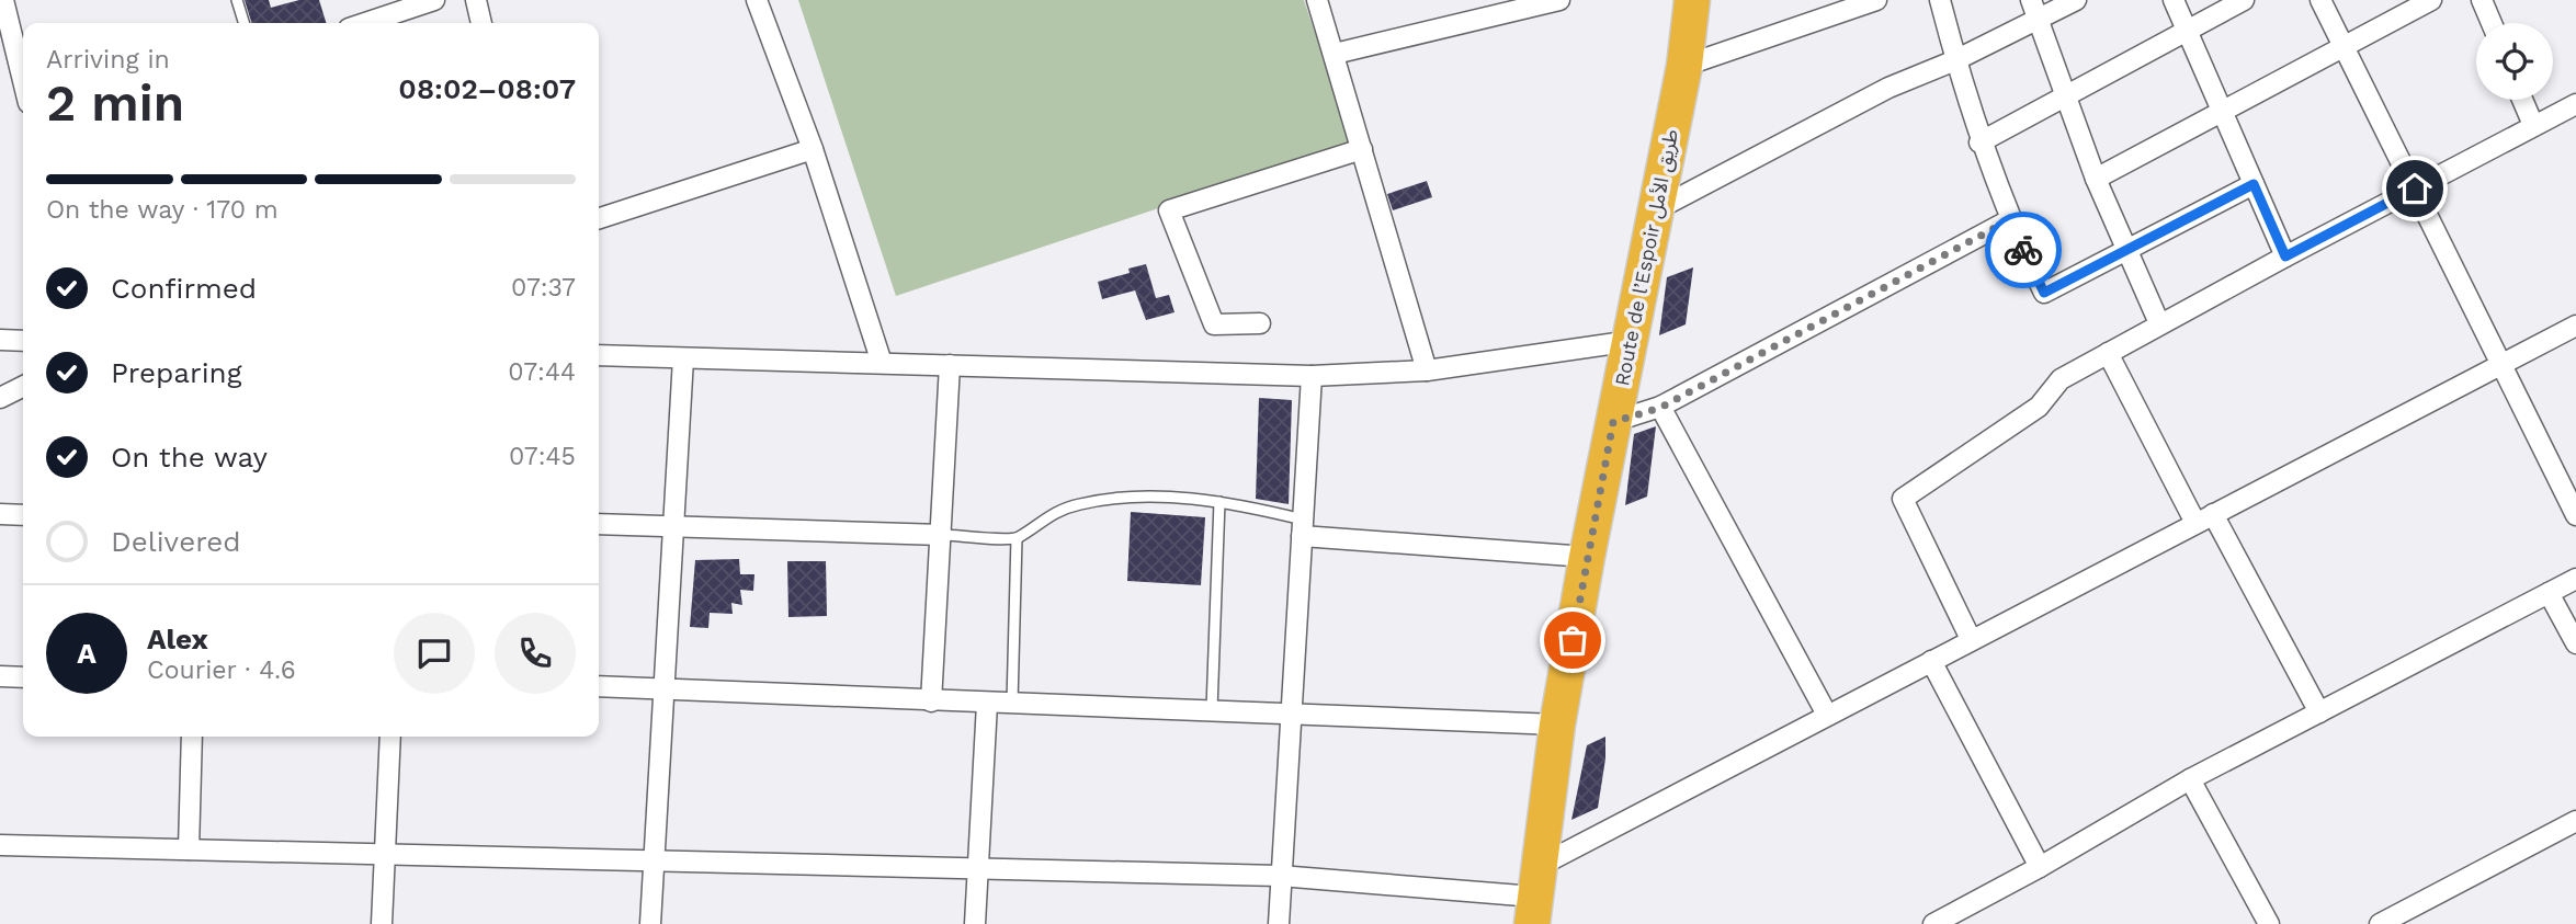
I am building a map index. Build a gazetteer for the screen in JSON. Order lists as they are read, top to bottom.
{
  "streets": {
    "highway": ["Route de l’Espoir طريق الأمل"]
  },
  "page": {
    "heading": ["2 min", "Arriving in", "08:02–08:07"],
    "panel": ["Alex", "Courier · 4.6"],
    "bar": "On the way · 170 m",
    "list": [
      ["Confirmed", "07:37"],
      ["Preparing", "07:44"],
      ["On the way", "07:45"],
      "Delivered"
    ],
    "round": "A"
  }
}
